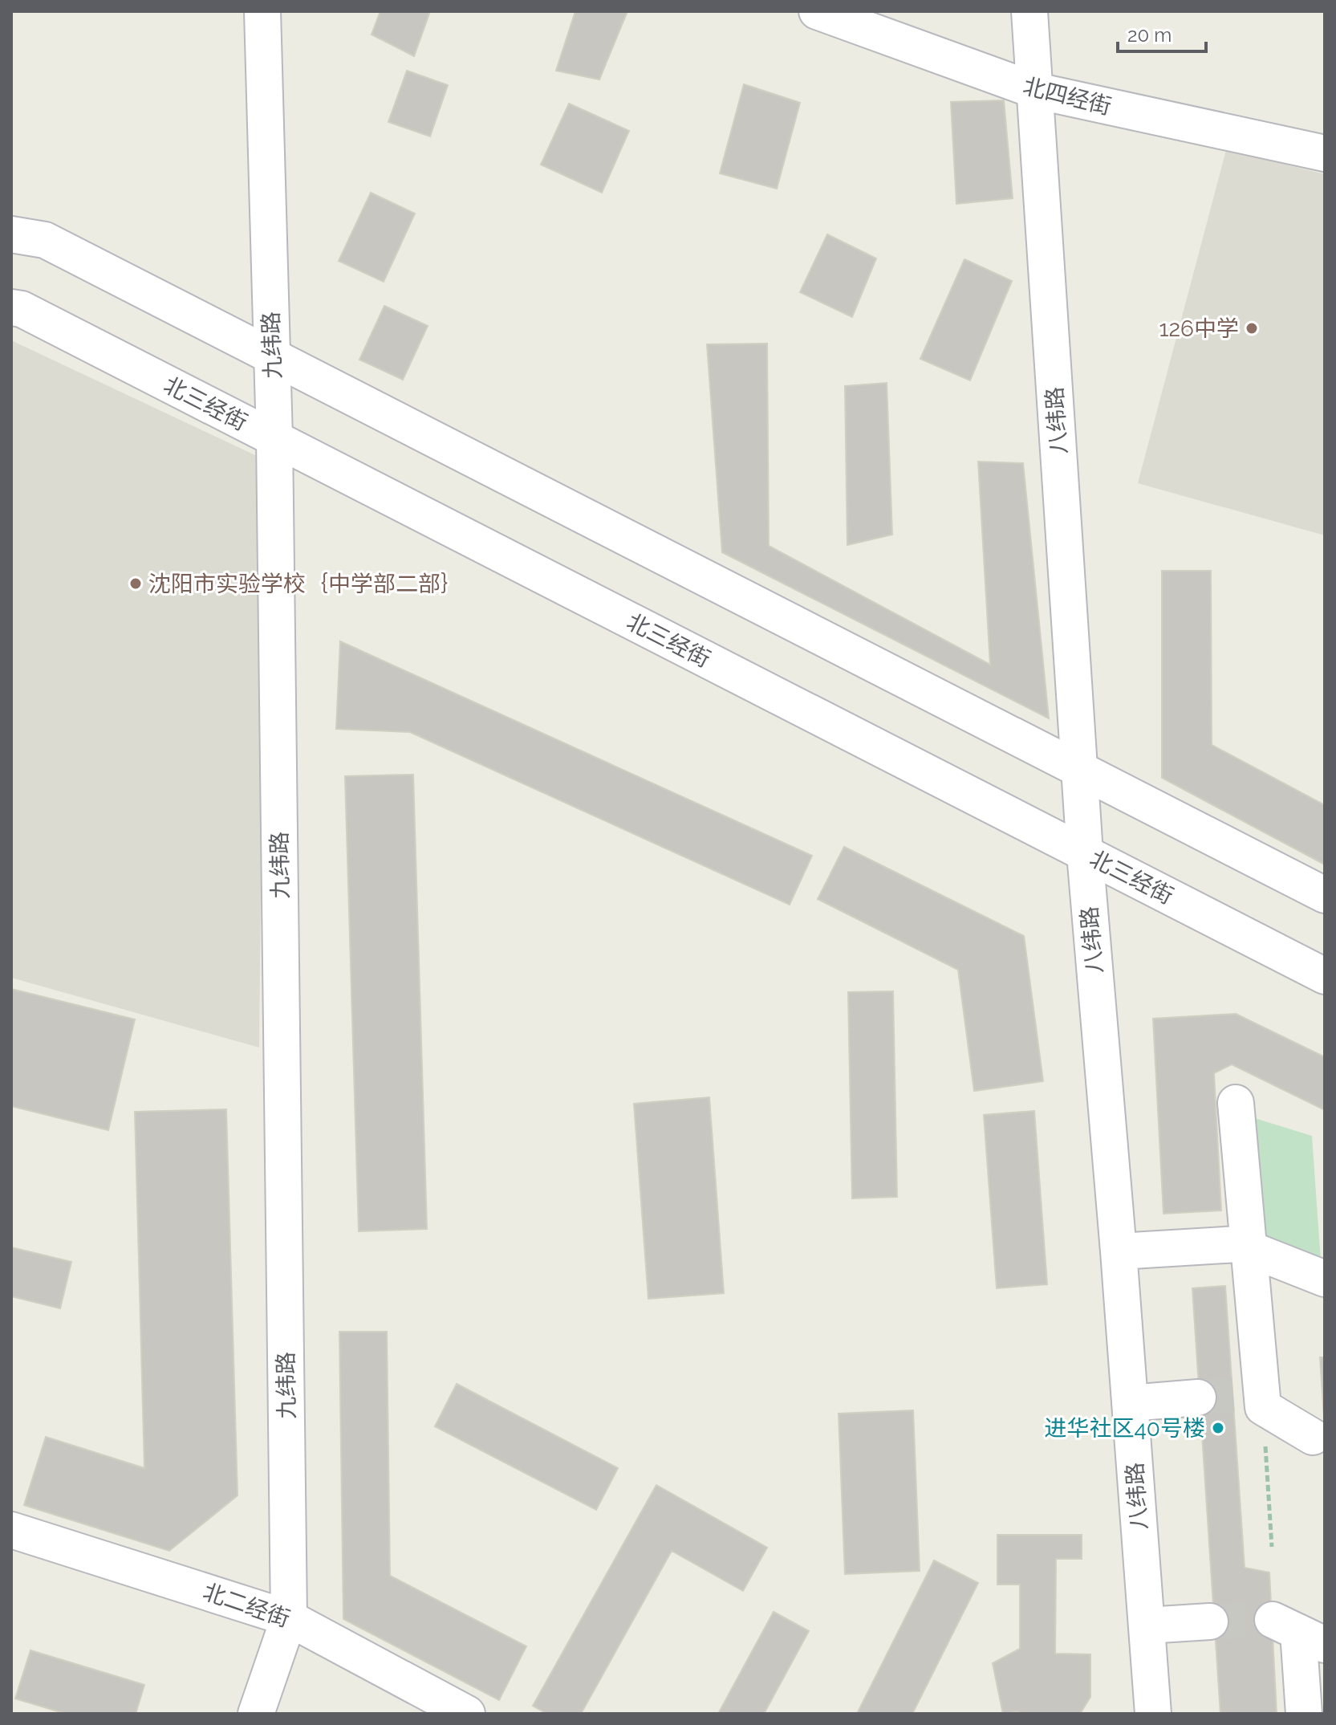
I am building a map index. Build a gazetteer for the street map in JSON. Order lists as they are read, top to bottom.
{
  "streets": {
    "street": [
      "北四经街",
      "九纬路",
      "北三经街",
      "八纬路",
      "北二经街"
    ]
  },
  "crossings": [
    ["北四经街", "八纬路"],
    ["九纬路", "北三经街"],
    ["九纬路", "北二经街"],
    ["北三经街", "八纬路"]
  ],
  "places": ["126中学", "沈阳市实验学校｛中学部二部｝", "进华社区40号楼"],
  "scale_bar": "20 m"
}
